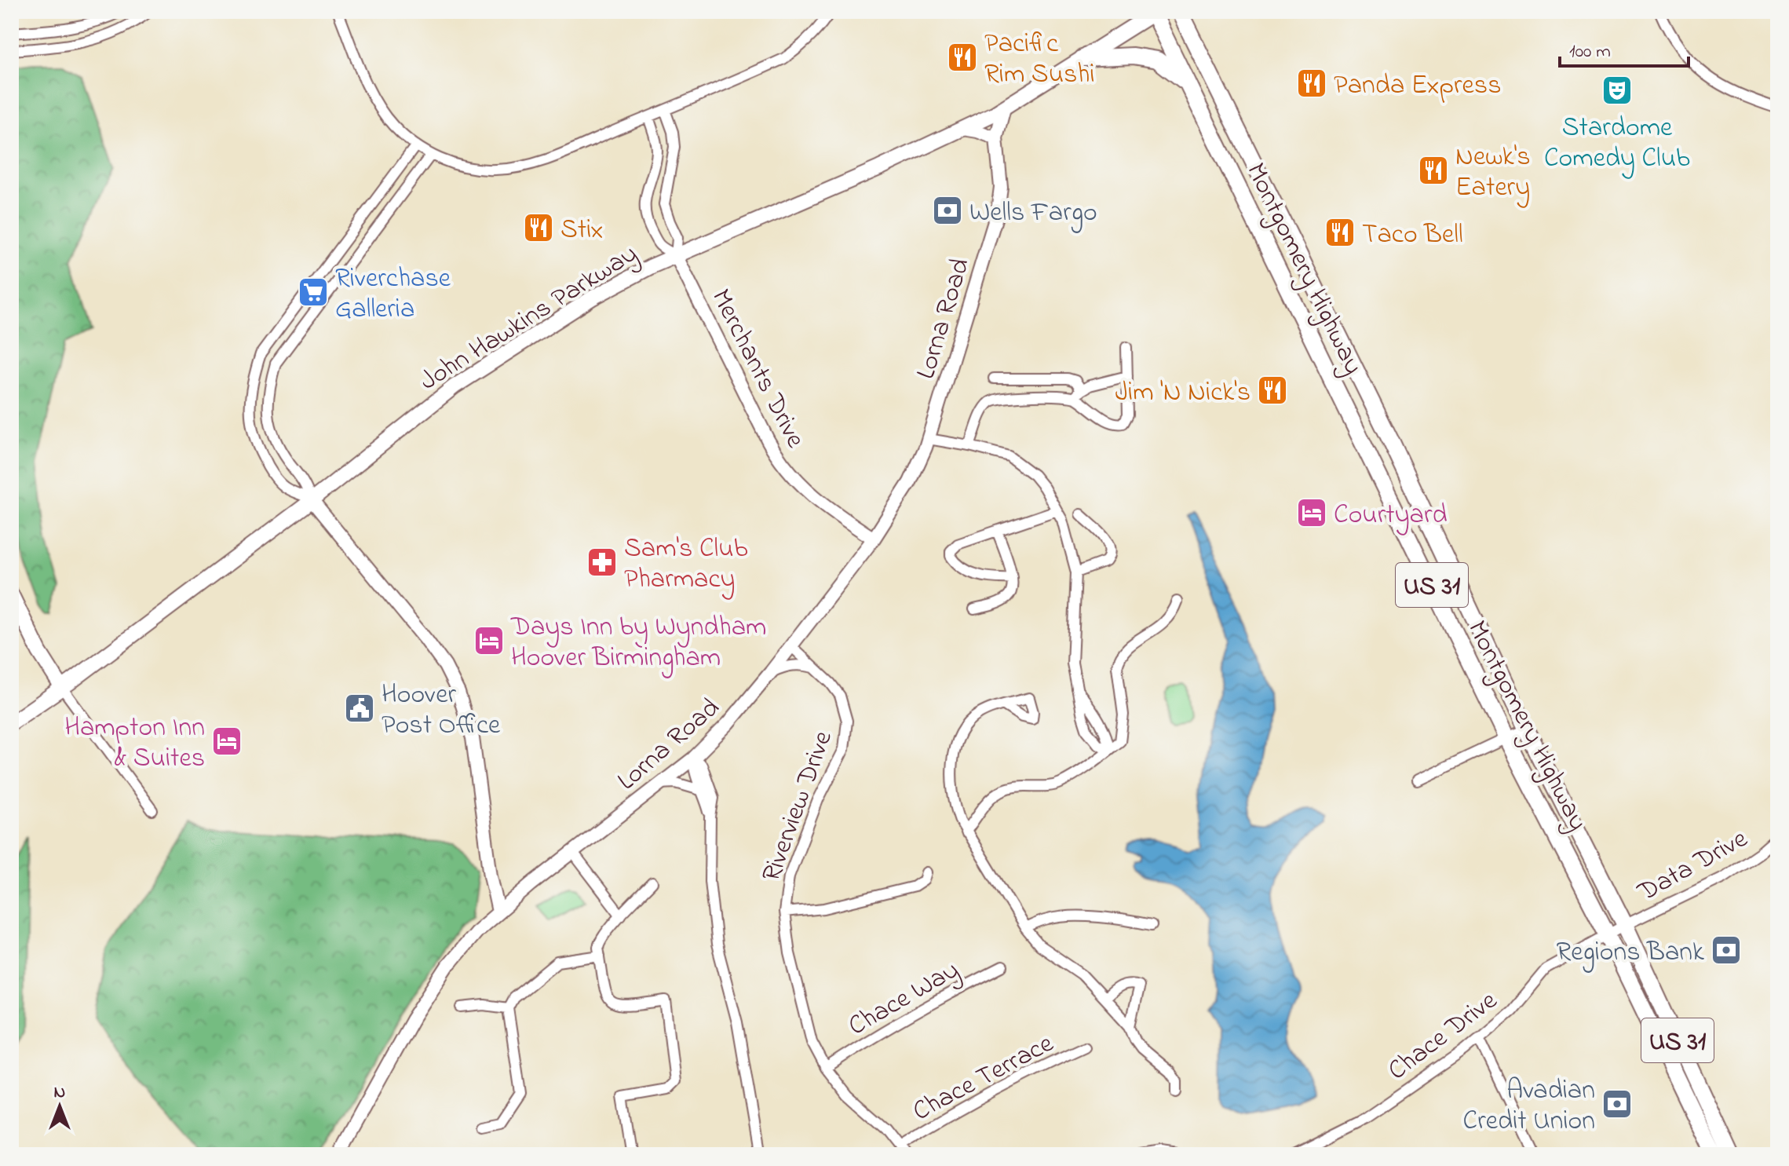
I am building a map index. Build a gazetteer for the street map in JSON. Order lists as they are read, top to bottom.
{
  "streets": {
    "main road": ["Montgomery Highway", "John Hawkins Parkway", "US 31"],
    "street": [
      "Lorna Road",
      "Merchants Drive",
      "Riverview Drive",
      "Data Drive",
      "Chace Way",
      "Chace Drive",
      "Chace Terrace"
    ]
  },
  "crossings": [
    ["Montgomery Highway", "John Hawkins Parkway"],
    ["Montgomery Highway", "Data Drive"],
    ["Montgomery Highway", "Chace Drive"],
    ["John Hawkins Parkway", "Lorna Road"],
    ["John Hawkins Parkway", "Merchants Drive"],
    ["Lorna Road", "Merchants Drive"],
    ["Lorna Road", "Riverview Drive"],
    ["Riverview Drive", "Chace Way"],
    ["Riverview Drive", "Chace Terrace"],
    ["Data Drive", "Chace Drive"]
  ],
  "places": {
    "restaurant": [
      "Pacific Rim Sushi",
      "Panda Express",
      "Newk's Eatery",
      "Stix",
      "Taco Bell",
      "Jim 'N Nick's"
    ],
    "theatre": ["Stardome Comedy Club"],
    "bank": ["Wells Fargo", "Regions Bank", "Avadian Credit Union"],
    "supermarket": ["Riverchase Galleria"],
    "hotel": ["Courtyard", "Days Inn by Wyndham Hoover Birmingham", "Hampton Inn & Suites"],
    "pharmacy": ["Sam's Club Pharmacy"],
    "public building": ["Hoover Post Office"]
  },
  "scale_bar": "100 m",
  "north": "top"
}
